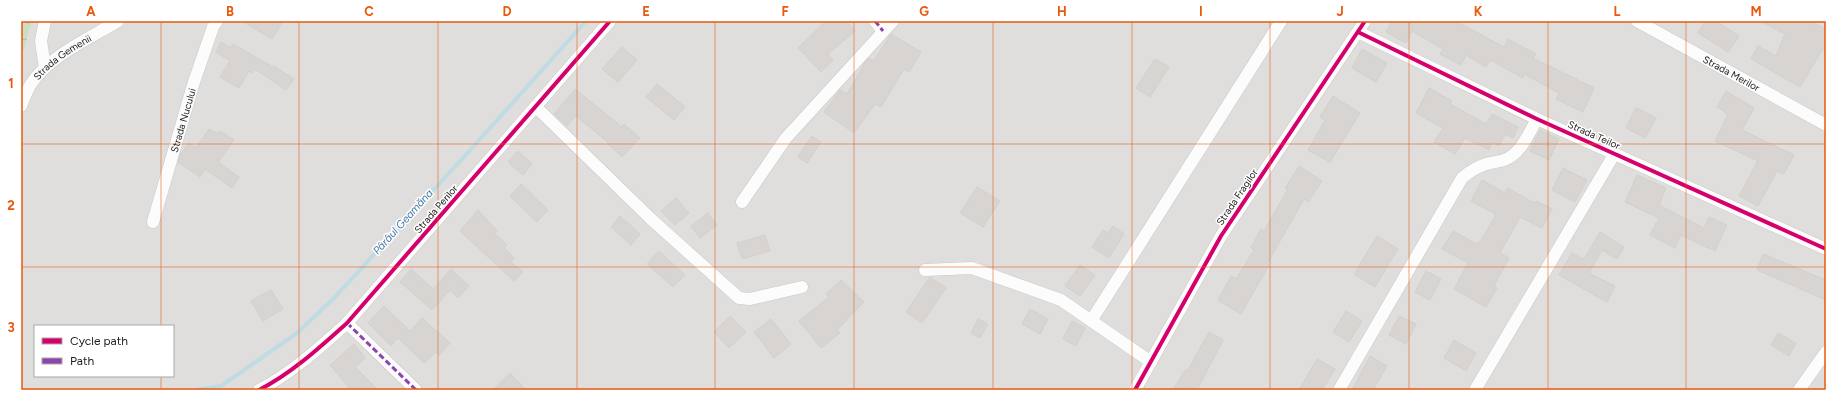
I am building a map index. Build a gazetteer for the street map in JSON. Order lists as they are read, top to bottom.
{
  "streets": {
    "street": [
      "Strada Gemenii",
      "Strada Merilor",
      "Strada Nucului",
      "Strada Teilor",
      "Strada Fragilor",
      "Strada Perilor"
    ]
  },
  "crossings": [
    ["Strada Teilor", "Strada Fragilor"]
  ],
  "water": ["Pârâul Geamăna"],
  "legend": ["Cycle path", "Path"],
  "grid": {
    "columns": [
      "A",
      "B",
      "C",
      "D",
      "E",
      "F",
      "G",
      "H",
      "I",
      "J",
      "K",
      "L",
      "M"
    ],
    "rows": ["1", "2", "3"]
  }
}
